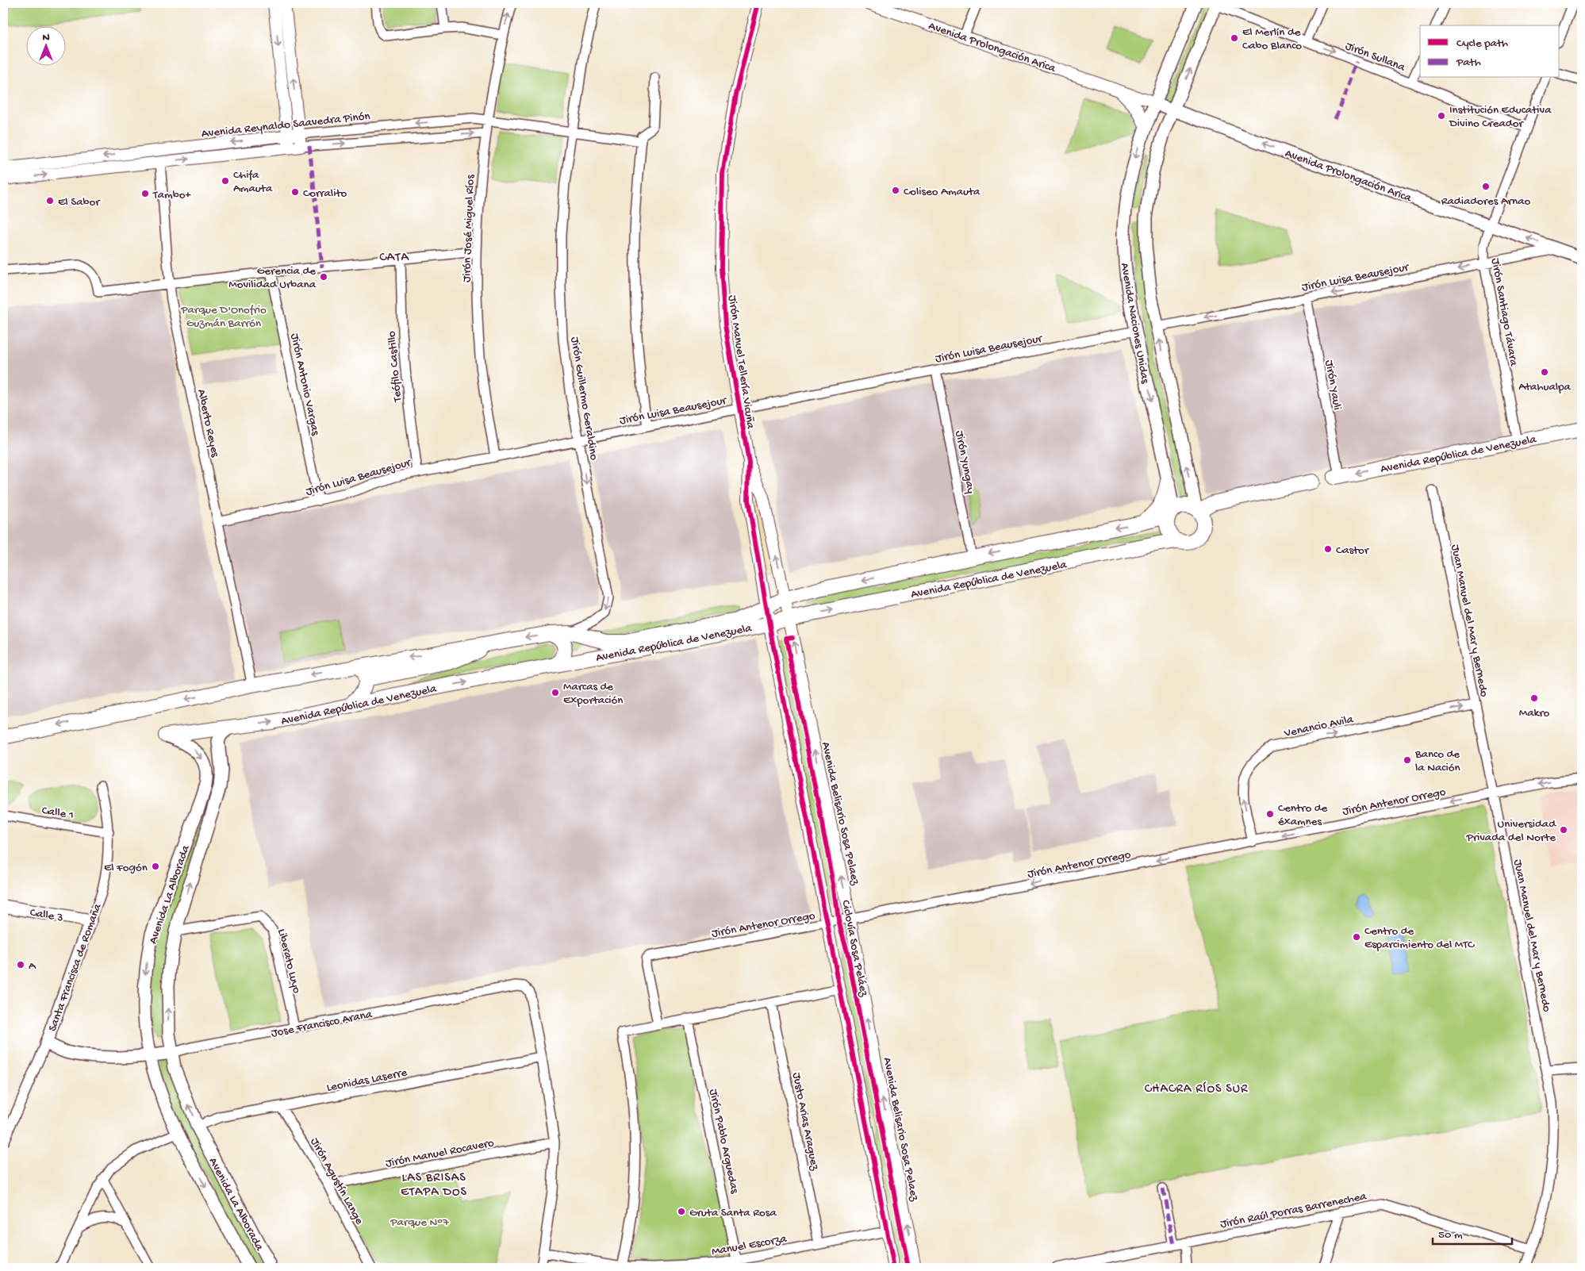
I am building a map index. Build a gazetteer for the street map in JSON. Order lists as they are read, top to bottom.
{
  "streets": {
    "main road": [
      "Avenida Prolongación Arica",
      "Avenida Naciones Unidas",
      "Avenida República de Venezuela",
      "Avenida La Alborada",
      "Calle 3",
      "Santa Francisca de Romaña",
      "Jose Francisco Arana"
    ],
    "street": [
      "Jirón Sullana",
      "Avenida Reynaldo Saavedra Pinón",
      "Jirón José Miguel Ríos",
      "Jirón Luisa Beausejour",
      "Jirón Santiago Távara",
      "Jirón Manuel Tellería Vicuña",
      "Teófilo Castillo",
      "Jirón Antonio Vargas",
      "Jirón Yauli",
      "Jirón Guillermo Geraldino",
      "Alberto Reyes",
      "Jirón Yungay",
      "Juan Manuel del Mar y Bernedo",
      "Venancio Avila",
      "Jirón Antenor Orrego",
      "Calle 1",
      "Avenida Belisario Sosa Pelaez",
      "Liberato Luyo",
      "Leonidas Laserre",
      "Justo Arias Araguez",
      "Jirón Pablo Arguedas",
      "Jirón Manuel Rocavero",
      "Jirón Agustín Lange",
      "Jirón Raúl Porras Barrenechea",
      "Manuel Escorza"
    ],
    "cycle path": ["Ciclovía Sosa Peláez"]
  },
  "crossings": [
    ["Avenida Prolongación Arica", "Jirón Luisa Beausejour"],
    ["Avenida Prolongación Arica", "Jirón Santiago Távara"],
    ["Avenida Prolongación Arica", "Avenida Naciones Unidas"],
    ["Jirón Sullana", "Jirón Santiago Távara"],
    ["Jirón Sullana", "Avenida Naciones Unidas"],
    ["Avenida Reynaldo Saavedra Pinón", "Jirón José Miguel Ríos"],
    ["Avenida Reynaldo Saavedra Pinón", "Jirón Guillermo Geraldino"],
    ["Avenida Reynaldo Saavedra Pinón", "Alberto Reyes"],
    ["Jirón José Miguel Ríos", "Jirón Luisa Beausejour"],
    ["Jirón Luisa Beausejour", "Jirón Santiago Távara"],
    ["Jirón Luisa Beausejour", "Avenida Naciones Unidas"],
    ["Jirón Luisa Beausejour", "Jirón Manuel Tellería Vicuña"],
    ["Jirón Luisa Beausejour", "Teófilo Castillo"],
    ["Jirón Luisa Beausejour", "Jirón Antonio Vargas"],
    ["Jirón Luisa Beausejour", "Jirón Yauli"],
    ["Jirón Luisa Beausejour", "Jirón Guillermo Geraldino"],
    ["Jirón Luisa Beausejour", "Alberto Reyes"],
    ["Jirón Luisa Beausejour", "Jirón Yungay"],
    ["Jirón Santiago Távara", "Avenida República de Venezuela"],
    ["Avenida Naciones Unidas", "Avenida República de Venezuela"],
    ["Jirón Manuel Tellería Vicuña", "Avenida República de Venezuela"],
    ["Jirón Manuel Tellería Vicuña", "Avenida Belisario Sosa Pelaez"],
    ["Jirón Yauli", "Avenida República de Venezuela"],
    ["Jirón Guillermo Geraldino", "Avenida República de Venezuela"],
    ["Alberto Reyes", "Avenida República de Venezuela"],
    ["Avenida República de Venezuela", "Jirón Yungay"],
    ["Avenida República de Venezuela", "Avenida Belisario Sosa Pelaez"],
    ["Avenida República de Venezuela", "Avenida La Alborada"],
    ["Juan Manuel del Mar y Bernedo", "Venancio Avila"],
    ["Juan Manuel del Mar y Bernedo", "Jirón Antenor Orrego"],
    ["Juan Manuel del Mar y Bernedo", "Jirón Raúl Porras Barrenechea"],
    ["Venancio Avila", "Jirón Antenor Orrego"],
    ["Jirón Antenor Orrego", "Avenida Belisario Sosa Pelaez"],
    ["Calle 1", "Santa Francisca de Romaña"],
    ["Avenida La Alborada", "Liberato Luyo"],
    ["Avenida La Alborada", "Jose Francisco Arana"],
    ["Avenida La Alborada", "Leonidas Laserre"],
    ["Calle 3", "Santa Francisca de Romaña"],
    ["Liberato Luyo", "Jose Francisco Arana"],
    ["Santa Francisca de Romaña", "Jose Francisco Arana"],
    ["Jose Francisco Arana", "Leonidas Laserre"],
    ["Leonidas Laserre", "Jirón Agustín Lange"],
    ["Justo Arias Araguez", "Manuel Escorza"],
    ["Jirón Pablo Arguedas", "Manuel Escorza"],
    ["Jirón Manuel Rocavero", "Jirón Agustín Lange"]
  ],
  "one_way": ["Avenida Prolongación Arica", "Venancio Avila", "Jirón Antenor Orrego"],
  "districts": ["CATA", "CHACRA RÍOS SUR", "LAS BRISAS ETAPA DOS"],
  "parks": ["Parque D'Onofrio Guzmán Barrón", "Parque N°7"],
  "places": [
    "El Merlín de Cabo Blanco",
    "Institución Educativa Divino Creador",
    "Chifa Amauta",
    "Radiadores Arnao",
    "Coliseo Amauta",
    "Corralito",
    "Tambo+",
    "El Sabor",
    "Gerencia de Movilidad Urbana",
    "Atahualpa",
    "Castor",
    "Marcas de Exportación",
    "Makro",
    "Banco de la Nación",
    "Centro de éxamnes",
    "Universidad Privada del Norte",
    "El Fogón",
    "Centro de Esparcimiento del MTC",
    "A",
    "Gruta Santa Rosa"
  ],
  "legend": ["Cycle path", "Path"],
  "scale_bar": "50 m",
  "north": "top"
}
